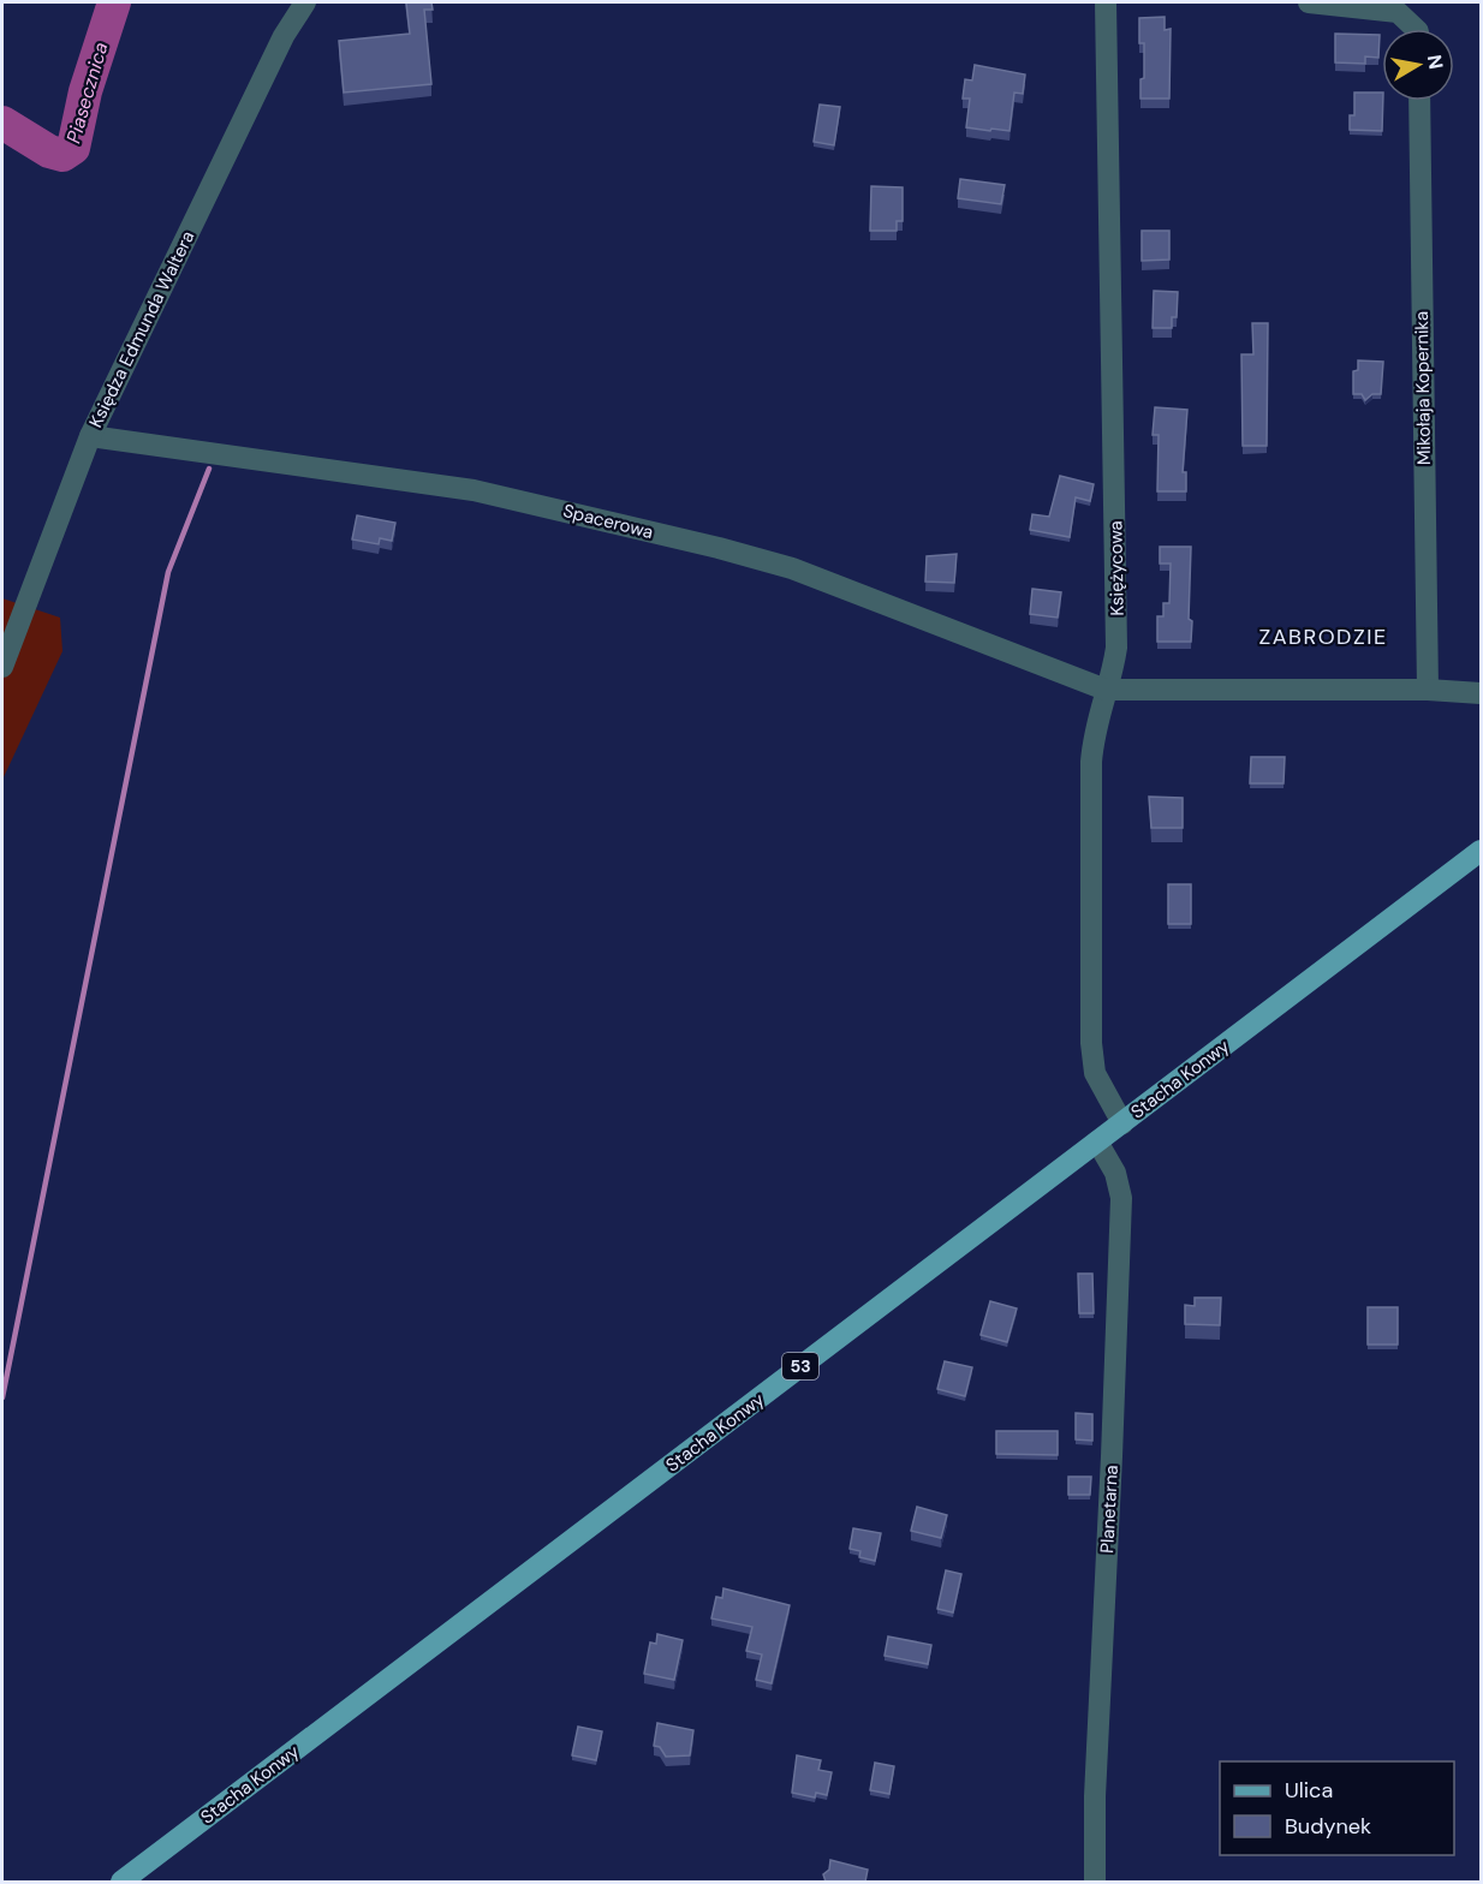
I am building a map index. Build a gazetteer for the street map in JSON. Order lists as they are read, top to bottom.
{
  "streets": {
    "main road": ["Stacha Konwy", "53"],
    "street": [
      "Księdza Edmunda Waltera",
      "Mikołaja Kopernika",
      "Spacerowa",
      "Księżycowa",
      "Planetarna"
    ]
  },
  "crossings": [
    ["Księdza Edmunda Waltera", "Spacerowa"],
    ["Spacerowa", "Księżycowa"],
    ["Księżycowa", "Stacha Konwy"],
    ["Stacha Konwy", "Planetarna"]
  ],
  "districts": ["ZABRODZIE"],
  "water": ["Piasecznica"],
  "legend": ["Ulica", "Budynek"],
  "north": "right"
}
